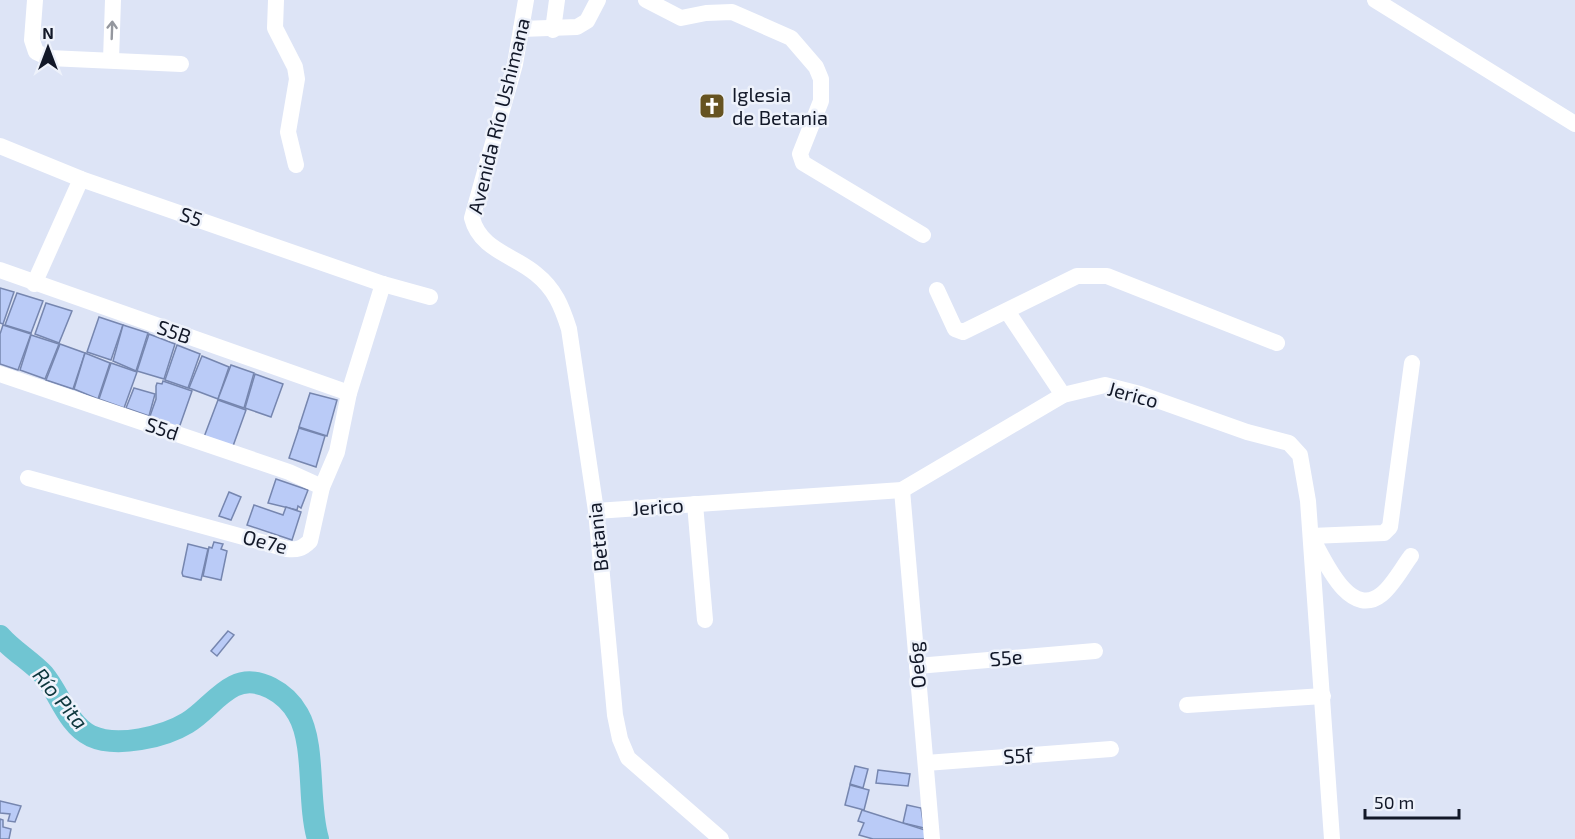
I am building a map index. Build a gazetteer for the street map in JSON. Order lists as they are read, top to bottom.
{
  "streets": {
    "street": [
      "Avenida Río Ushimana",
      "S5",
      "S5B",
      "Jerico",
      "S5d",
      "Betania",
      "Oe7e",
      "S5e",
      "Oe6g",
      "S5f"
    ]
  },
  "crossings": [
    ["Avenida Río Ushimana", "Betania"],
    ["S5", "Oe7e"],
    ["S5B", "Oe7e"],
    ["Jerico", "Betania"],
    ["Jerico", "Oe6g"],
    ["S5d", "Oe7e"],
    ["S5e", "Oe6g"],
    ["Oe6g", "S5f"]
  ],
  "water": ["Río Pita"],
  "places": {
    "church": ["Iglesia de Betania"]
  },
  "scale_bar": "50 m",
  "north": "top"
}
